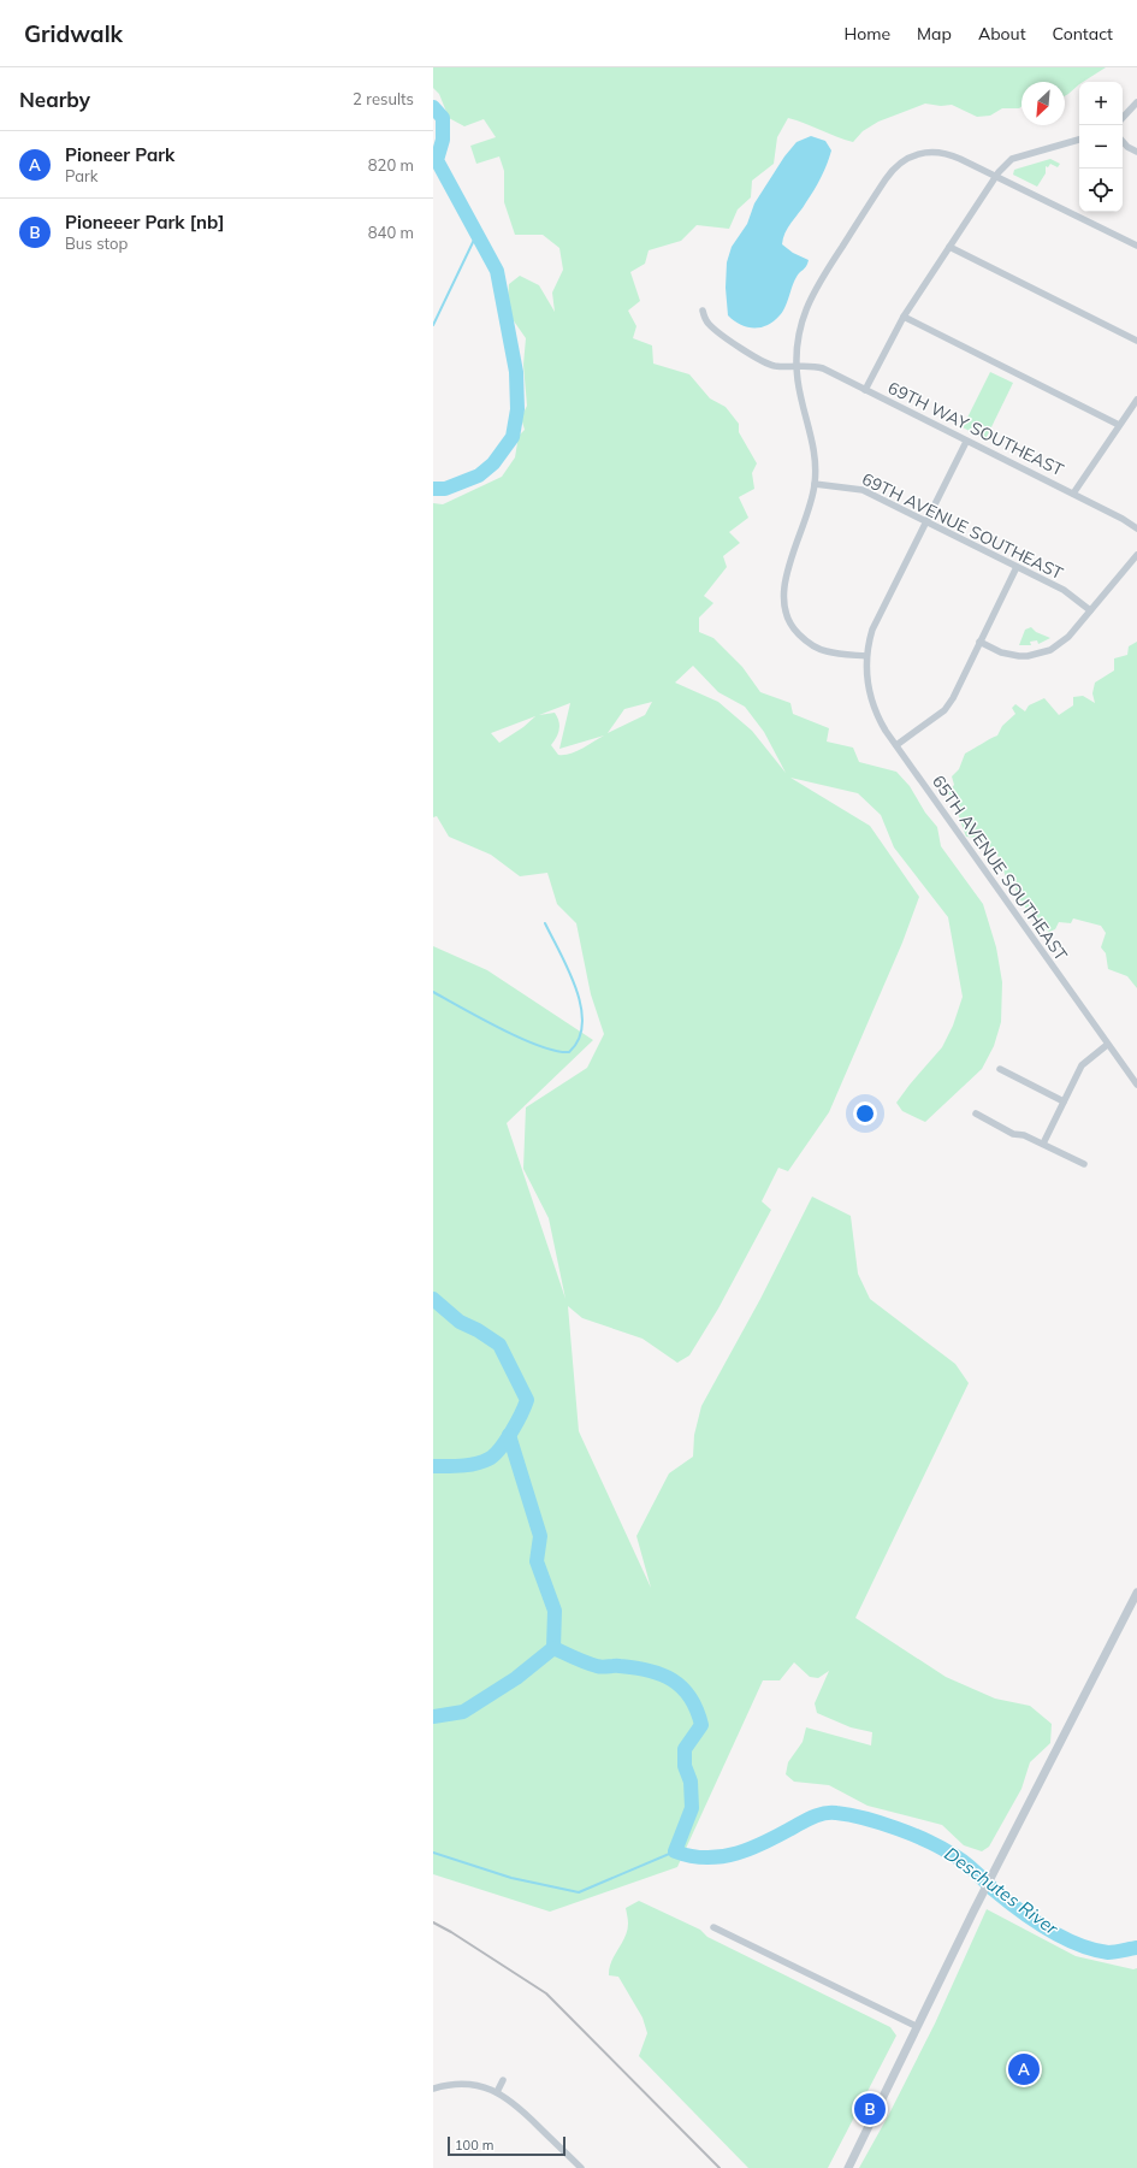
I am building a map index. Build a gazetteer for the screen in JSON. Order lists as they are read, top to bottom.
{
  "streets": {
    "street": ["69TH WAY SOUTHEAST", "69TH AVENUE SOUTHEAST", "65TH AVENUE SOUTHEAST"]
  },
  "crossings": [
    ["69TH WAY SOUTHEAST", "65TH AVENUE SOUTHEAST"],
    ["69TH AVENUE SOUTHEAST", "65TH AVENUE SOUTHEAST"]
  ],
  "water": ["Deschutes River"],
  "scale_bar": "100 m",
  "north": "bottom left",
  "page": {
    "header": "Gridwalk",
    "nav": [
      "Home",
      "Map",
      "About",
      "Contact"
    ],
    "heading": ["Nearby", "2 results"],
    "map_buttons": ["+", "−"],
    "list": [
      {
        "mark": "A",
        "name": "Pioneer Park",
        "note": "Park",
        "value": "820 m"
      },
      {
        "mark": "B",
        "name": "Pioneeer Park [nb]",
        "note": "Bus stop",
        "value": "840 m"
      }
    ],
    "pins": ["A", "B"],
    "scale": "100 m"
  }
}
